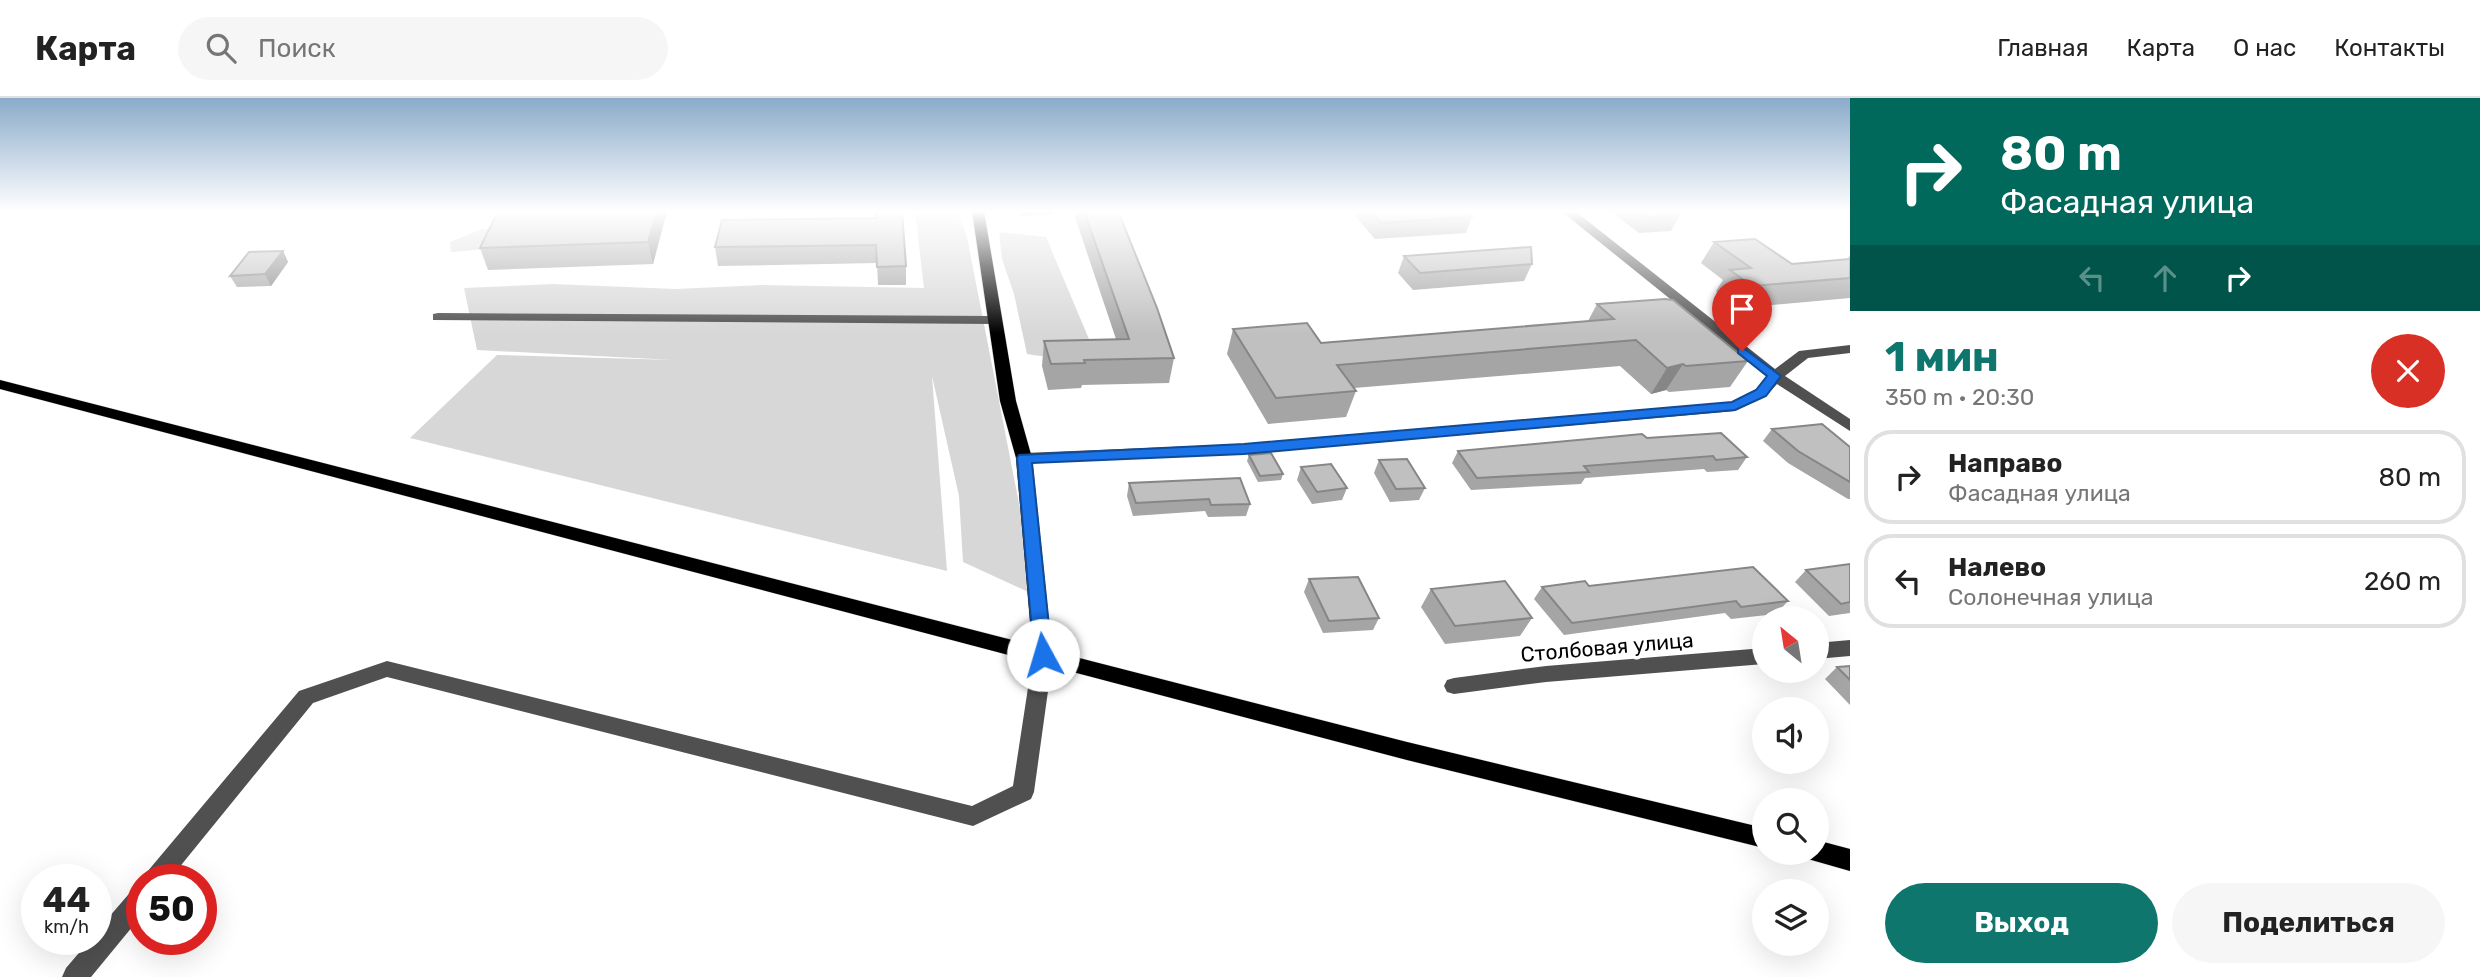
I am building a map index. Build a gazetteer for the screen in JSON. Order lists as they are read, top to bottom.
{
  "streets": {
    "street": ["Столбовая улица"]
  },
  "north": "top left",
  "page": {
    "header": "Карта",
    "search": "Поиск",
    "nav": [
      "Главная",
      "Карта",
      "О нас",
      "Контакты"
    ],
    "turn": ["80 m", "Фасадная улица"],
    "heading": ["1 мин", "350 m · 20:30"],
    "list": [
      {
        "name": "Направо",
        "note": "Фасадная улица",
        "value": "80 m"
      },
      {
        "name": "Налево",
        "note": "Солонечная улица",
        "value": "260 m"
      }
    ],
    "speed": "44 km/h",
    "limit": "50",
    "buttons": ["Выход", "Поделиться"]
  }
}
